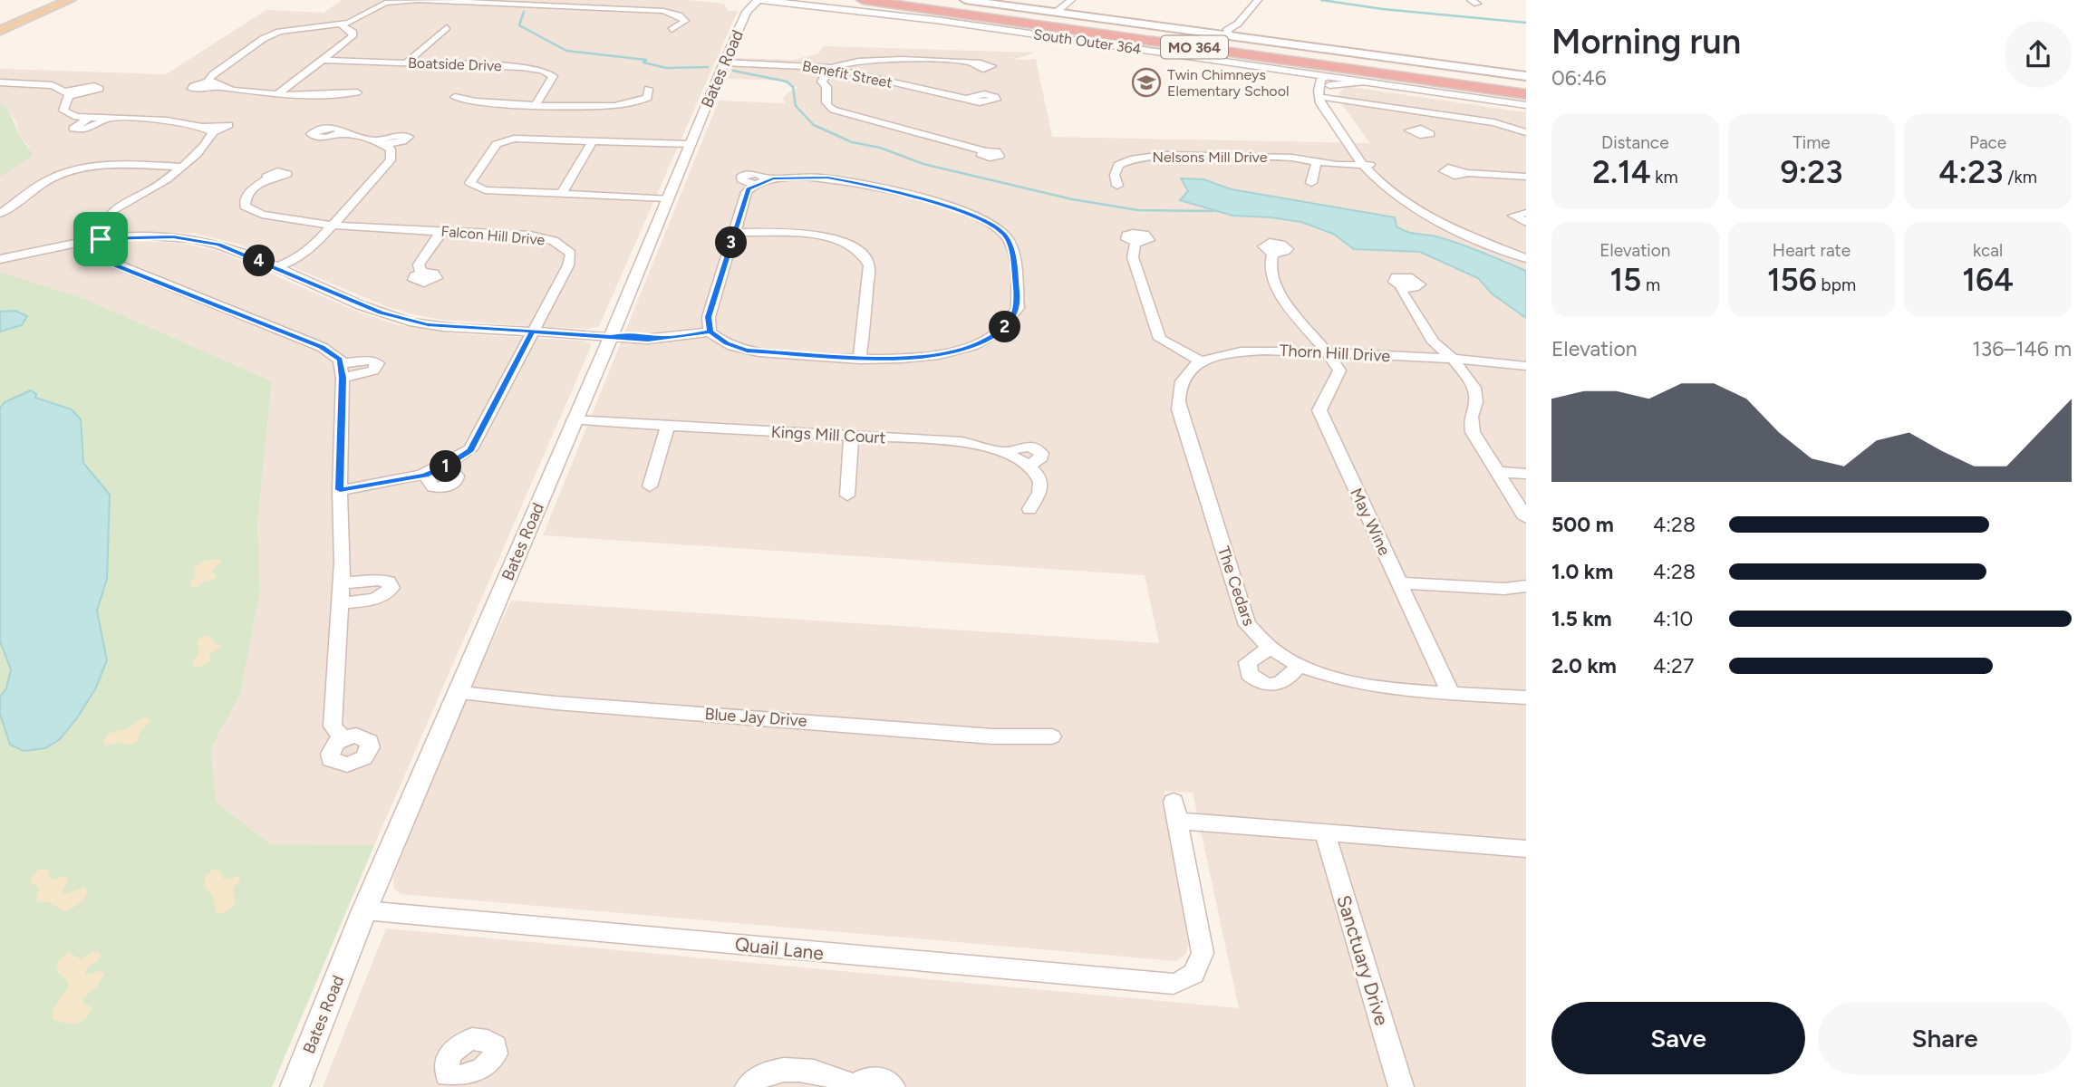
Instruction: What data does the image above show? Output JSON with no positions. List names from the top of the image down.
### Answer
{
  "streets": {
    "highway": ["MO 364"],
    "street": [
      "South Outer 364",
      "Boatside Drive",
      "Bates Road",
      "Benefit Street",
      "Nelsons Mill Drive",
      "Falcon Hill Drive",
      "Thorn Hill Drive",
      "Kings Mill Court",
      "May Wine",
      "The Cedars",
      "Blue Jay Drive",
      "Quail Lane",
      "Sanctuary Drive"
    ]
  },
  "crossings": [
    ["South Outer 364", "Bates Road"],
    ["Bates Road", "Benefit Street"],
    ["Bates Road", "Kings Mill Court"],
    ["Bates Road", "Blue Jay Drive"],
    ["Bates Road", "Quail Lane"],
    ["Thorn Hill Drive", "May Wine"],
    ["Thorn Hill Drive", "The Cedars"],
    ["May Wine", "The Cedars"],
    ["Quail Lane", "Sanctuary Drive"]
  ],
  "places": {
    "school or university": ["Twin Chimneys Elementary School"]
  },
  "page": {
    "heading": ["Morning run", "06:46"],
    "stats": [
      ["Distance", "2.14 km"],
      ["Time", "9:23"],
      ["Pace", "4:23 /km"],
      ["Elevation", "15 m"],
      ["Heart rate", "156 bpm"],
      ["kcal", "164"]
    ],
    "pins": [
      "3",
      "4",
      "2",
      "1"
    ],
    "chart": ["Elevation", "136–146 m"],
    "list": [
      {
        "name": "500 m",
        "note": "4:28"
      },
      {
        "name": "1.0 km",
        "note": "4:28"
      },
      {
        "name": "1.5 km",
        "note": "4:10"
      },
      {
        "name": "2.0 km",
        "note": "4:27"
      }
    ],
    "buttons": ["Save", "Share"]
  }
}
